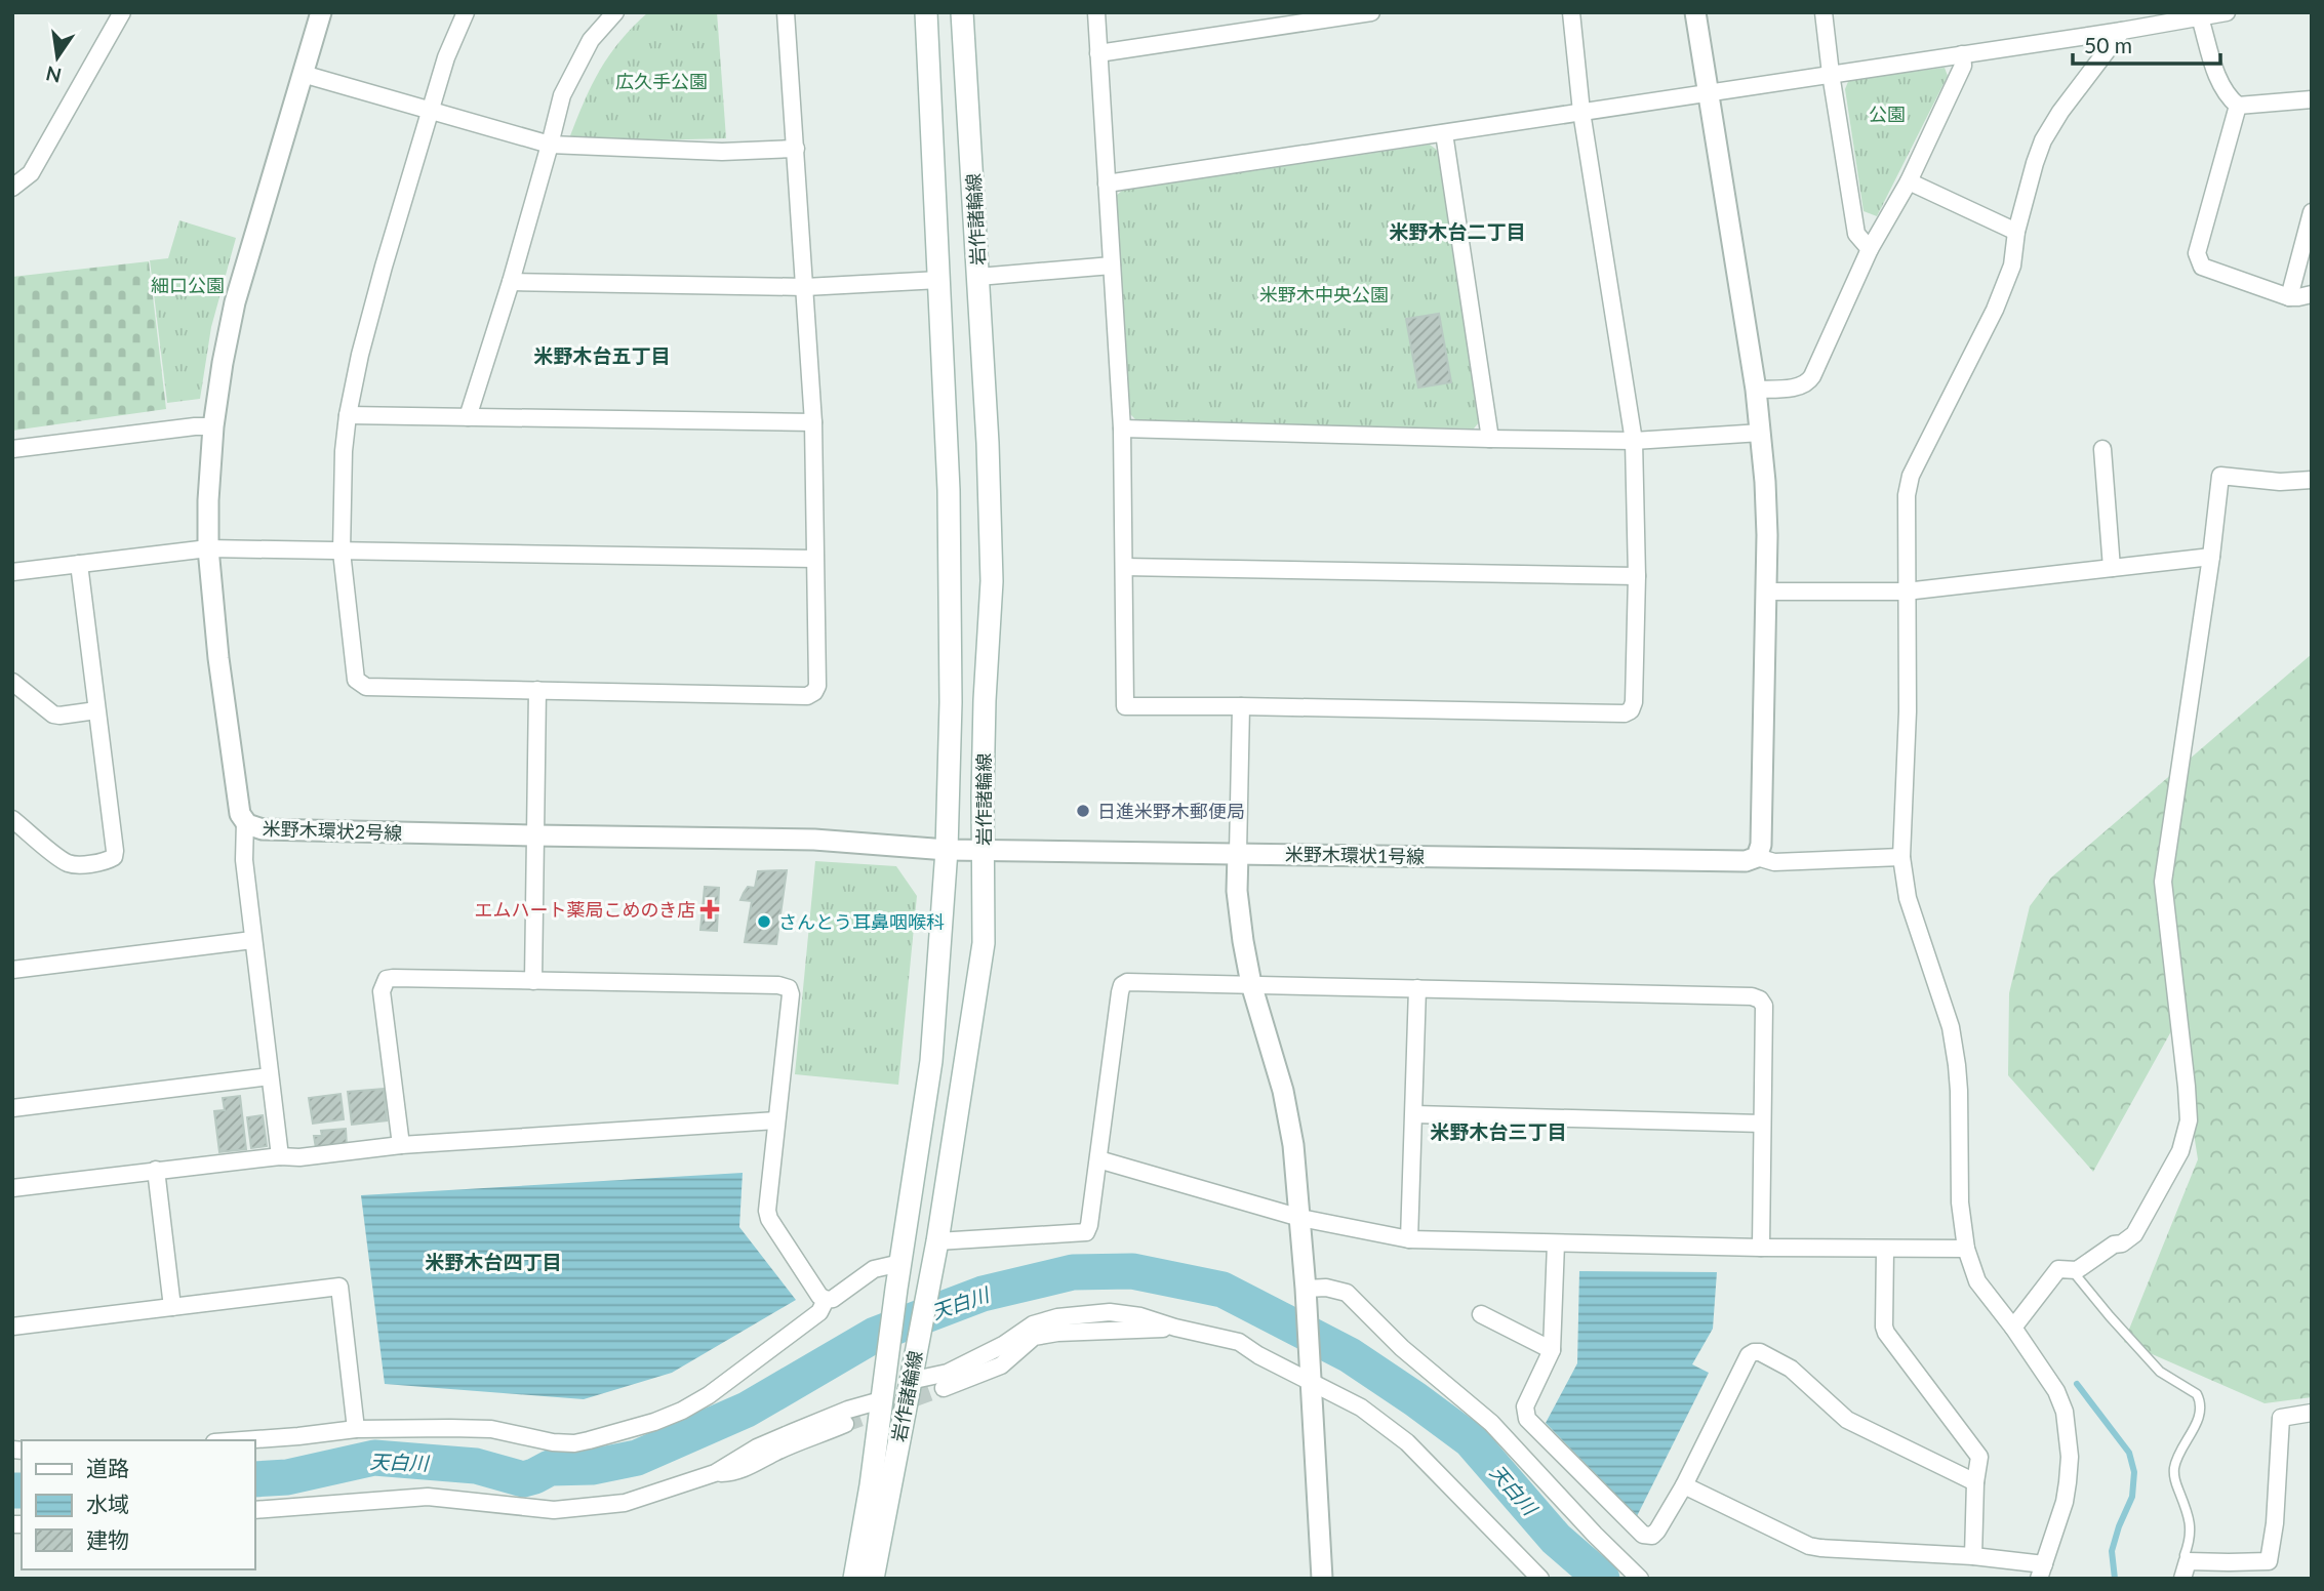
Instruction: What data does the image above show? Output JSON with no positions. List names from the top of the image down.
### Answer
{
  "streets": {
    "main road": ["岩作諸輪線"],
    "street": ["米野木環状2号線", "米野木環状1号線"]
  },
  "crossings": [
    ["岩作諸輪線", "米野木環状2号線"],
    ["岩作諸輪線", "米野木環状1号線"],
    ["米野木環状2号線", "米野木環状1号線"]
  ],
  "districts": [
    "米野木台二丁目",
    "米野木台五丁目",
    "米野木台三丁目",
    "米野木台四丁目"
  ],
  "water": ["天白川"],
  "parks": [
    "広久手公園",
    "公園",
    "細口公園",
    "米野木中央公園"
  ],
  "places": {
    "other": ["日進米野木郵便局", "さんとう耳鼻咽喉科"],
    "health": ["エムハート薬局こめのき店"]
  },
  "legend": ["道路", "水域", "建物"],
  "scale_bar": "50 m",
  "north": "bottom"
}
